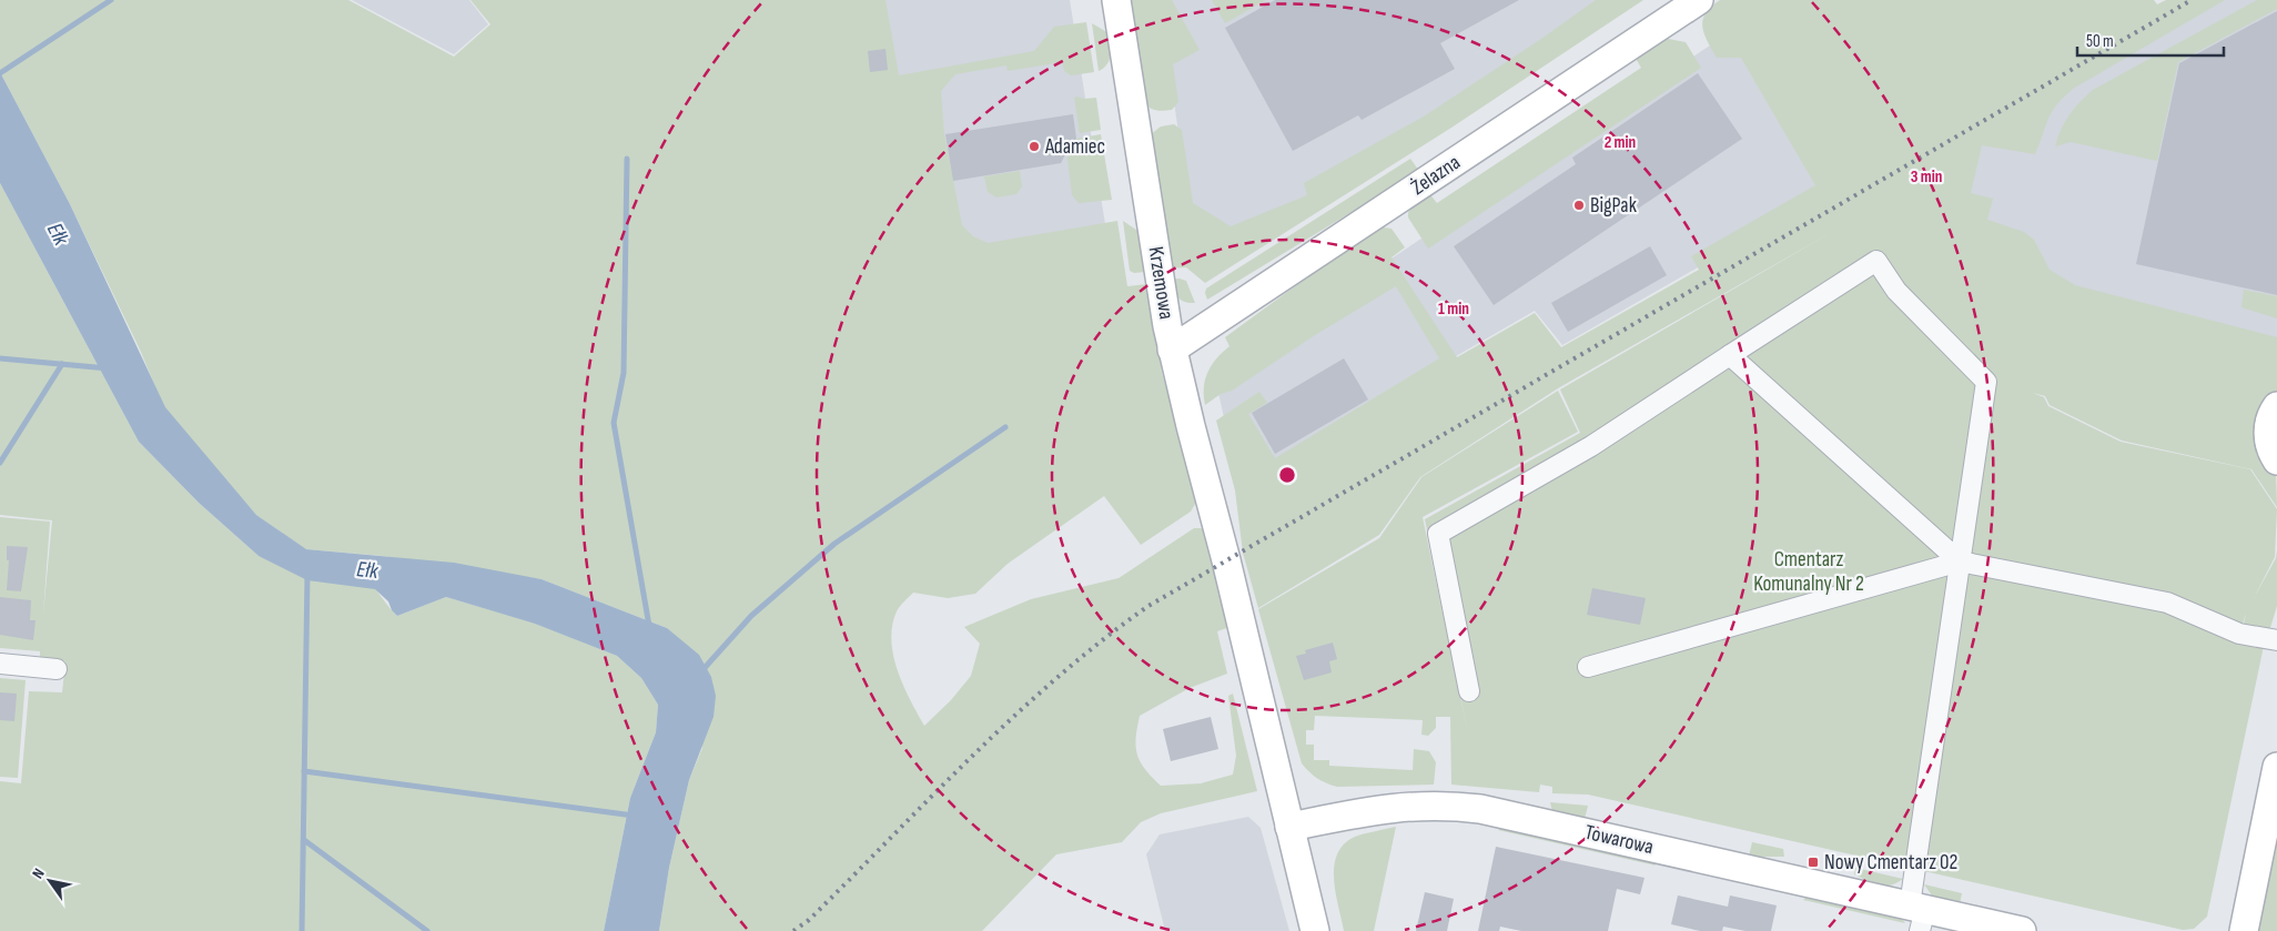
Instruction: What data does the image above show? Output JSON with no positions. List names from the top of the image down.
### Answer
{
  "streets": {
    "street": ["Żelazna", "Krzemowa", "Towarowa"]
  },
  "crossings": [
    ["Żelazna", "Krzemowa"],
    ["Krzemowa", "Towarowa"]
  ],
  "water": ["Ełk"],
  "parks": ["Cmentarz Komunalny Nr 2"],
  "places": {
    "other": ["Adamiec", "BigPak"],
    "transit": ["Nowy Cmentarz 02"]
  },
  "scale_bar": "50 m",
  "north": "top left",
  "rings": ["2 min", "3 min", "1 min"]
}
